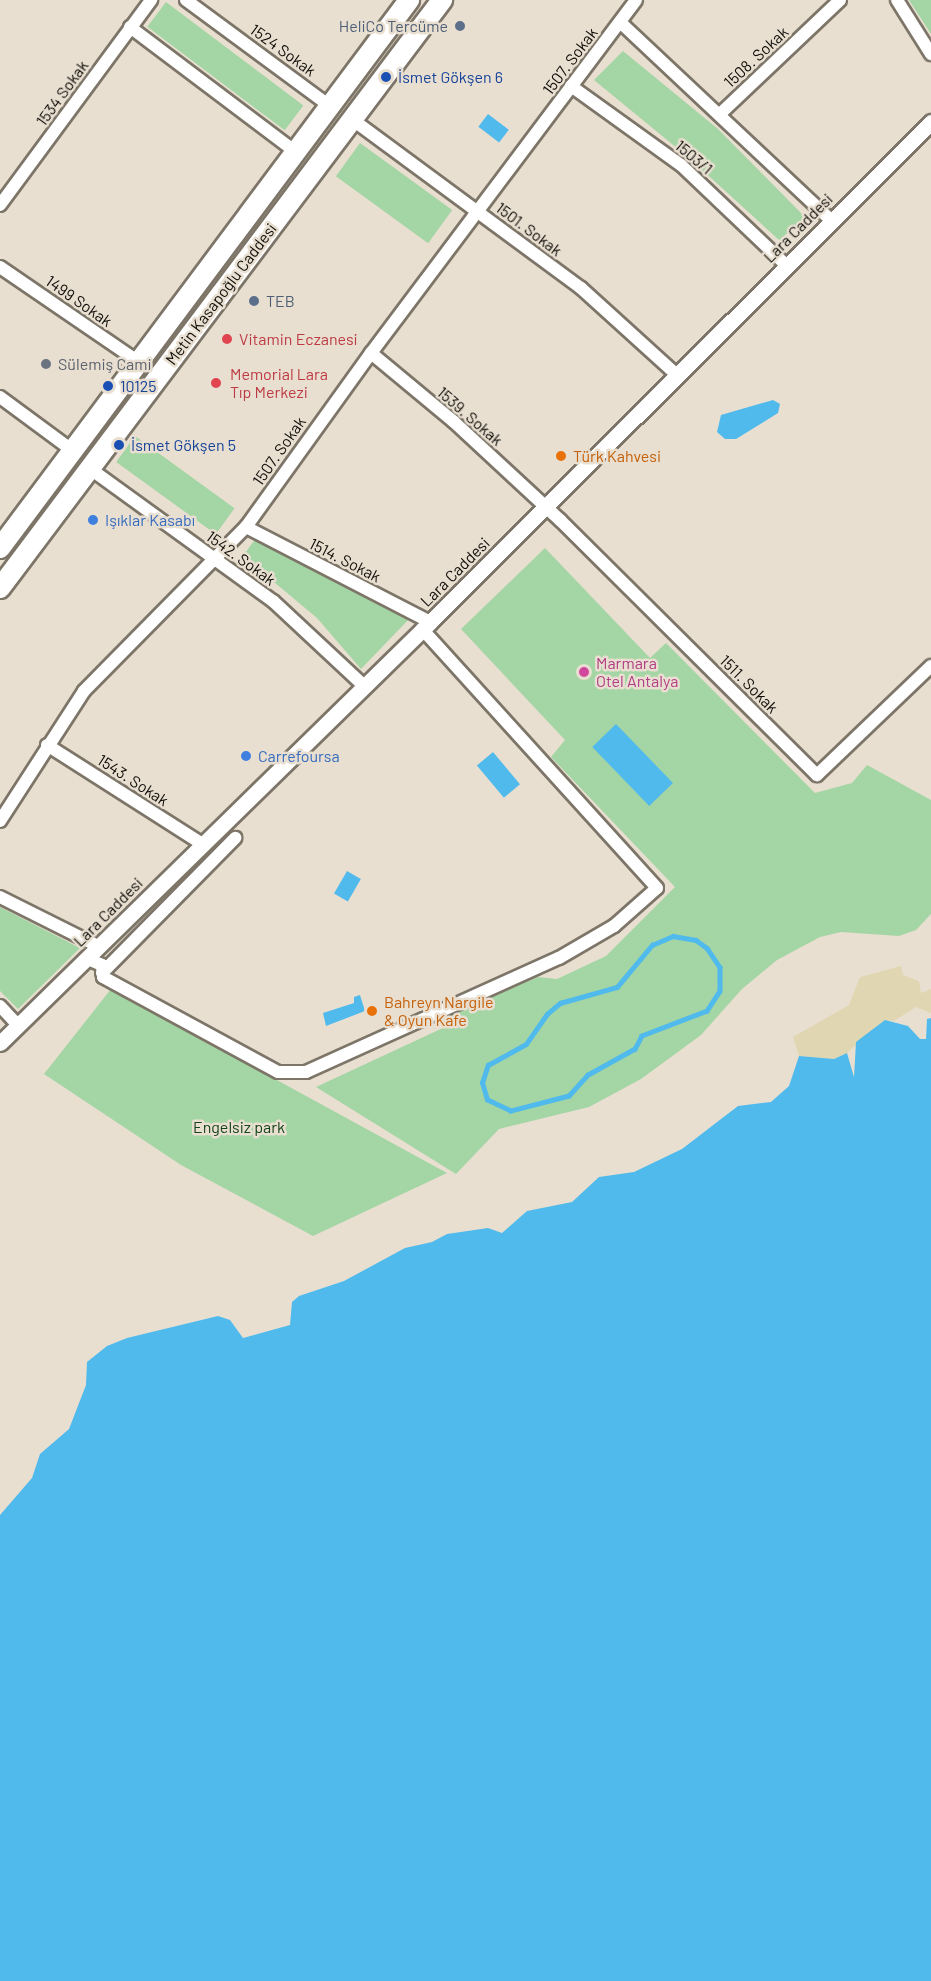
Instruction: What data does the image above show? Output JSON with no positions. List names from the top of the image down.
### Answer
{
  "streets": {
    "main road": ["Metin Kasapoğlu Caddesi"],
    "street": [
      "1524 Sokak",
      "1508. Sokak",
      "1507. Sokak",
      "1534 Sokak",
      "1503/1",
      "Lara Caddesi",
      "1501. Sokak",
      "1499 Sokak",
      "1539. Sokak",
      "1542. Sokak",
      "1514. Sokak",
      "1511. Sokak",
      "1543. Sokak"
    ]
  },
  "crossings": [
    ["1524 Sokak", "Metin Kasapoğlu Caddesi"],
    ["1507. Sokak", "1503/1"],
    ["1507. Sokak", "1501. Sokak"],
    ["1507. Sokak", "1539. Sokak"],
    ["1507. Sokak", "1542. Sokak"],
    ["1507. Sokak", "1514. Sokak"],
    ["1507. Sokak", "1543. Sokak"],
    ["1503/1", "Lara Caddesi"],
    ["Lara Caddesi", "1501. Sokak"],
    ["Lara Caddesi", "1539. Sokak"],
    ["Lara Caddesi", "1542. Sokak"],
    ["Lara Caddesi", "1514. Sokak"],
    ["Lara Caddesi", "1511. Sokak"],
    ["Lara Caddesi", "1543. Sokak"],
    ["1501. Sokak", "Metin Kasapoğlu Caddesi"],
    ["Metin Kasapoğlu Caddesi", "1499 Sokak"],
    ["Metin Kasapoğlu Caddesi", "1542. Sokak"],
    ["1539. Sokak", "1511. Sokak"]
  ],
  "parks": ["Engelsiz park"],
  "places": [
    "HeliCo Tercüme",
    "İsmet Gökşen 6",
    "TEB",
    "Vitamin Eczanesi",
    "Sülemiş Cami",
    "Memorial Lara Tıp Merkezi",
    "10125",
    "İsmet Gökşen 5",
    "Türk Kahvesi",
    "Işıklar Kasabı",
    "Marmara Otel Antalya",
    "Carrefoursa",
    "Bahreyn Nargile & Oyun Kafe"
  ]
}
